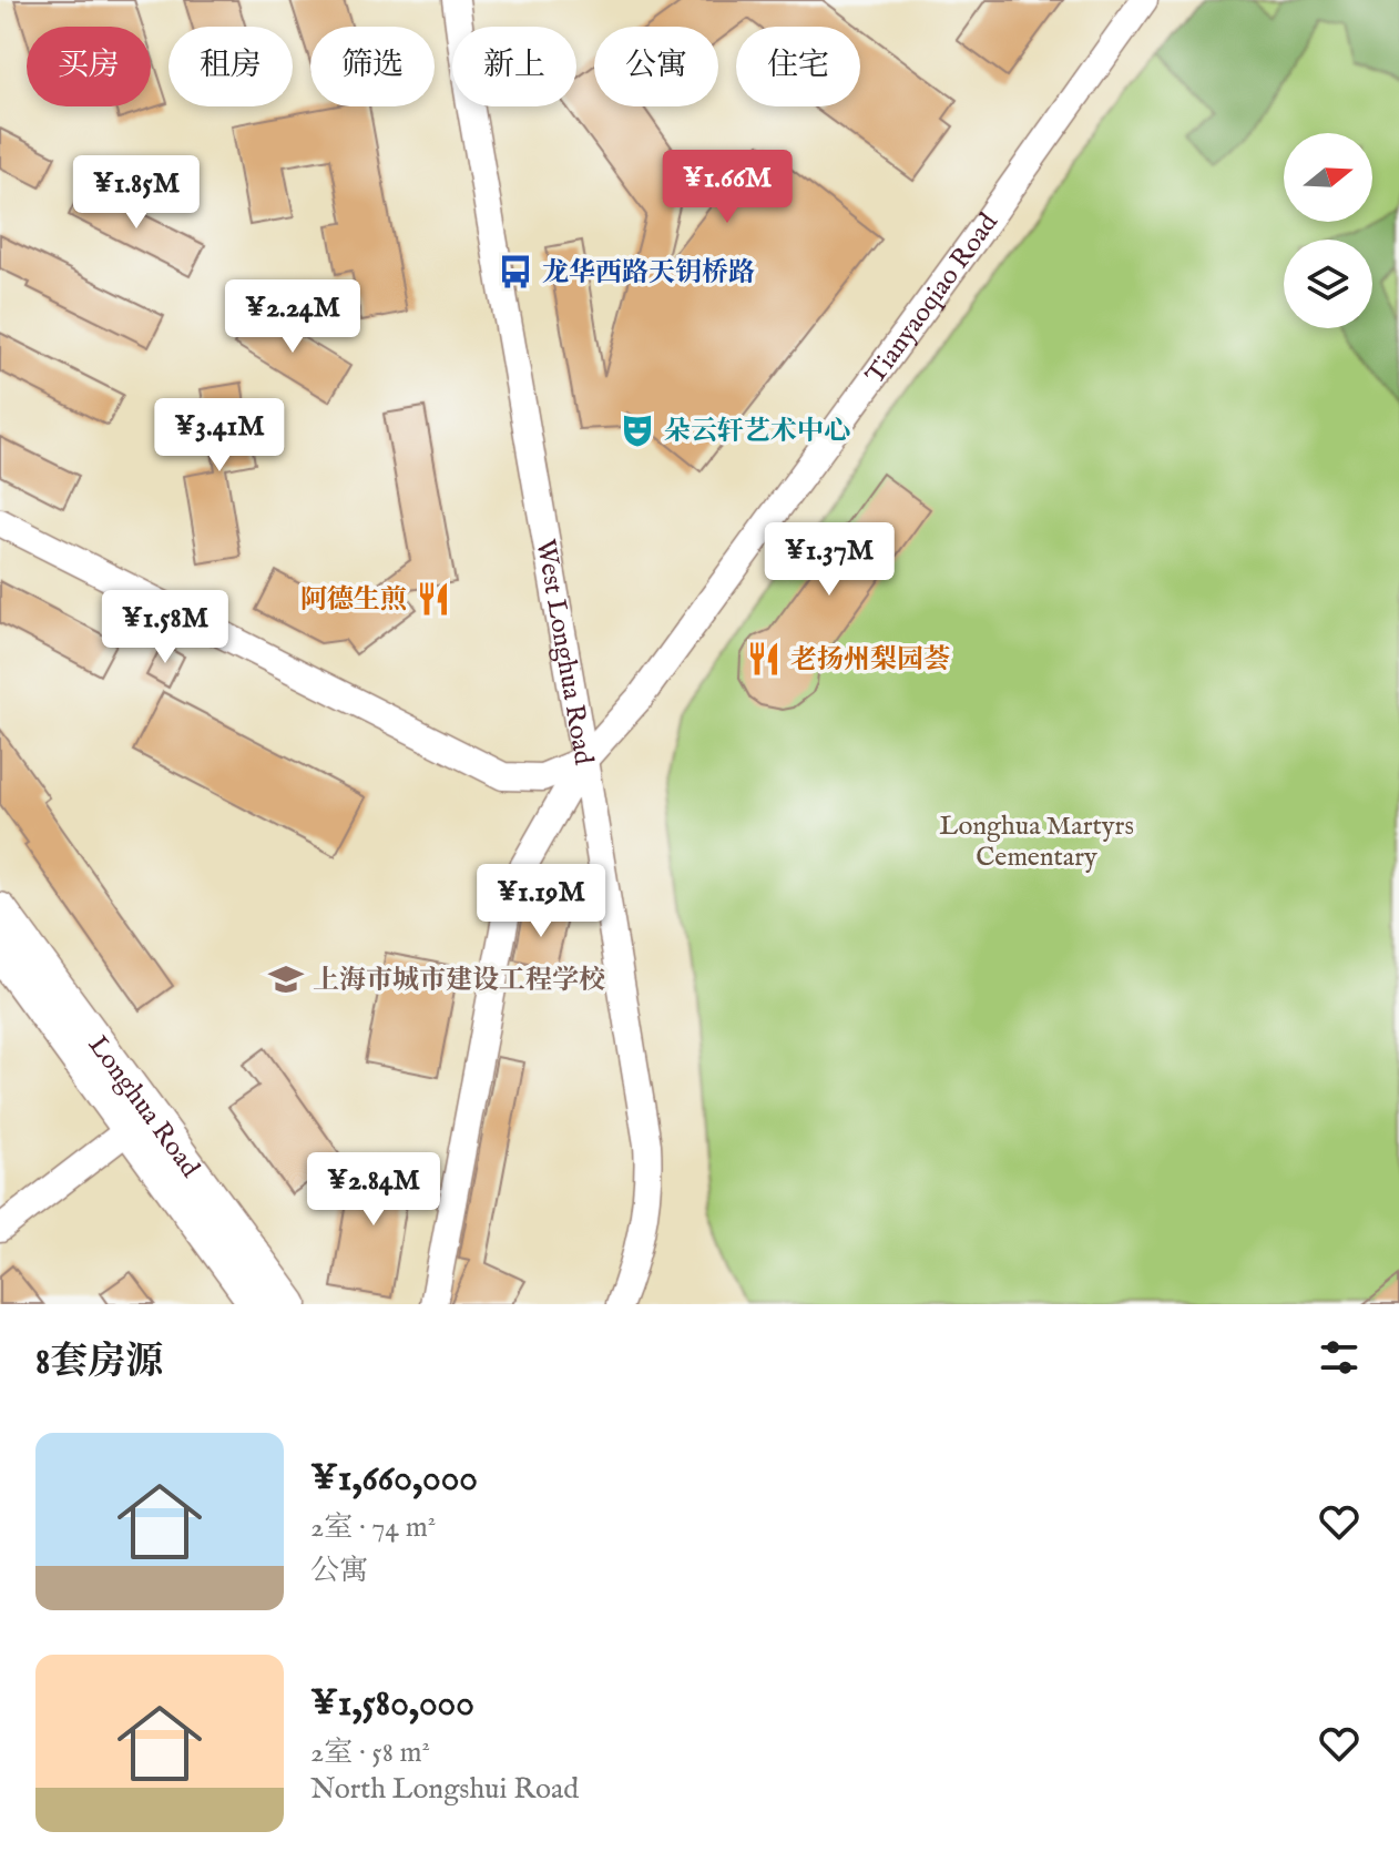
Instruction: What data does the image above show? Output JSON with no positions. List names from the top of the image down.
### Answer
{
  "streets": {
    "main road": ["Longhua Road"],
    "street": ["Tianyaoqiao Road", "West Longhua Road"]
  },
  "crossings": [
    ["Tianyaoqiao Road", "West Longhua Road"]
  ],
  "parks": ["Longhua Martyrs Cementary"],
  "places": {
    "bus stop": ["龙华西路天钥桥路"],
    "theatre": ["朵云轩艺术中心"],
    "restaurant": ["阿德生煎", "老扬州梨园荟"],
    "school or university": ["上海市城市建设工程学校"]
  },
  "north": "right",
  "page": {
    "chip": [
      "买房",
      "租房",
      "筛选",
      "新上",
      "公寓",
      "住宅"
    ],
    "price": [
      "¥1.66M",
      "¥1.85M",
      "¥2.24M",
      "¥3.41M",
      "¥1.37M",
      "¥1.58M",
      "¥1.19M",
      "¥2.84M"
    ],
    "heading": "8套房源",
    "list": [
      {
        "name": "¥1,660,000",
        "note": "2室 · 74 m² · 公寓"
      },
      {
        "name": "¥1,580,000",
        "note": "2室 · 58 m² · North Longshui Road"
      }
    ]
  }
}
